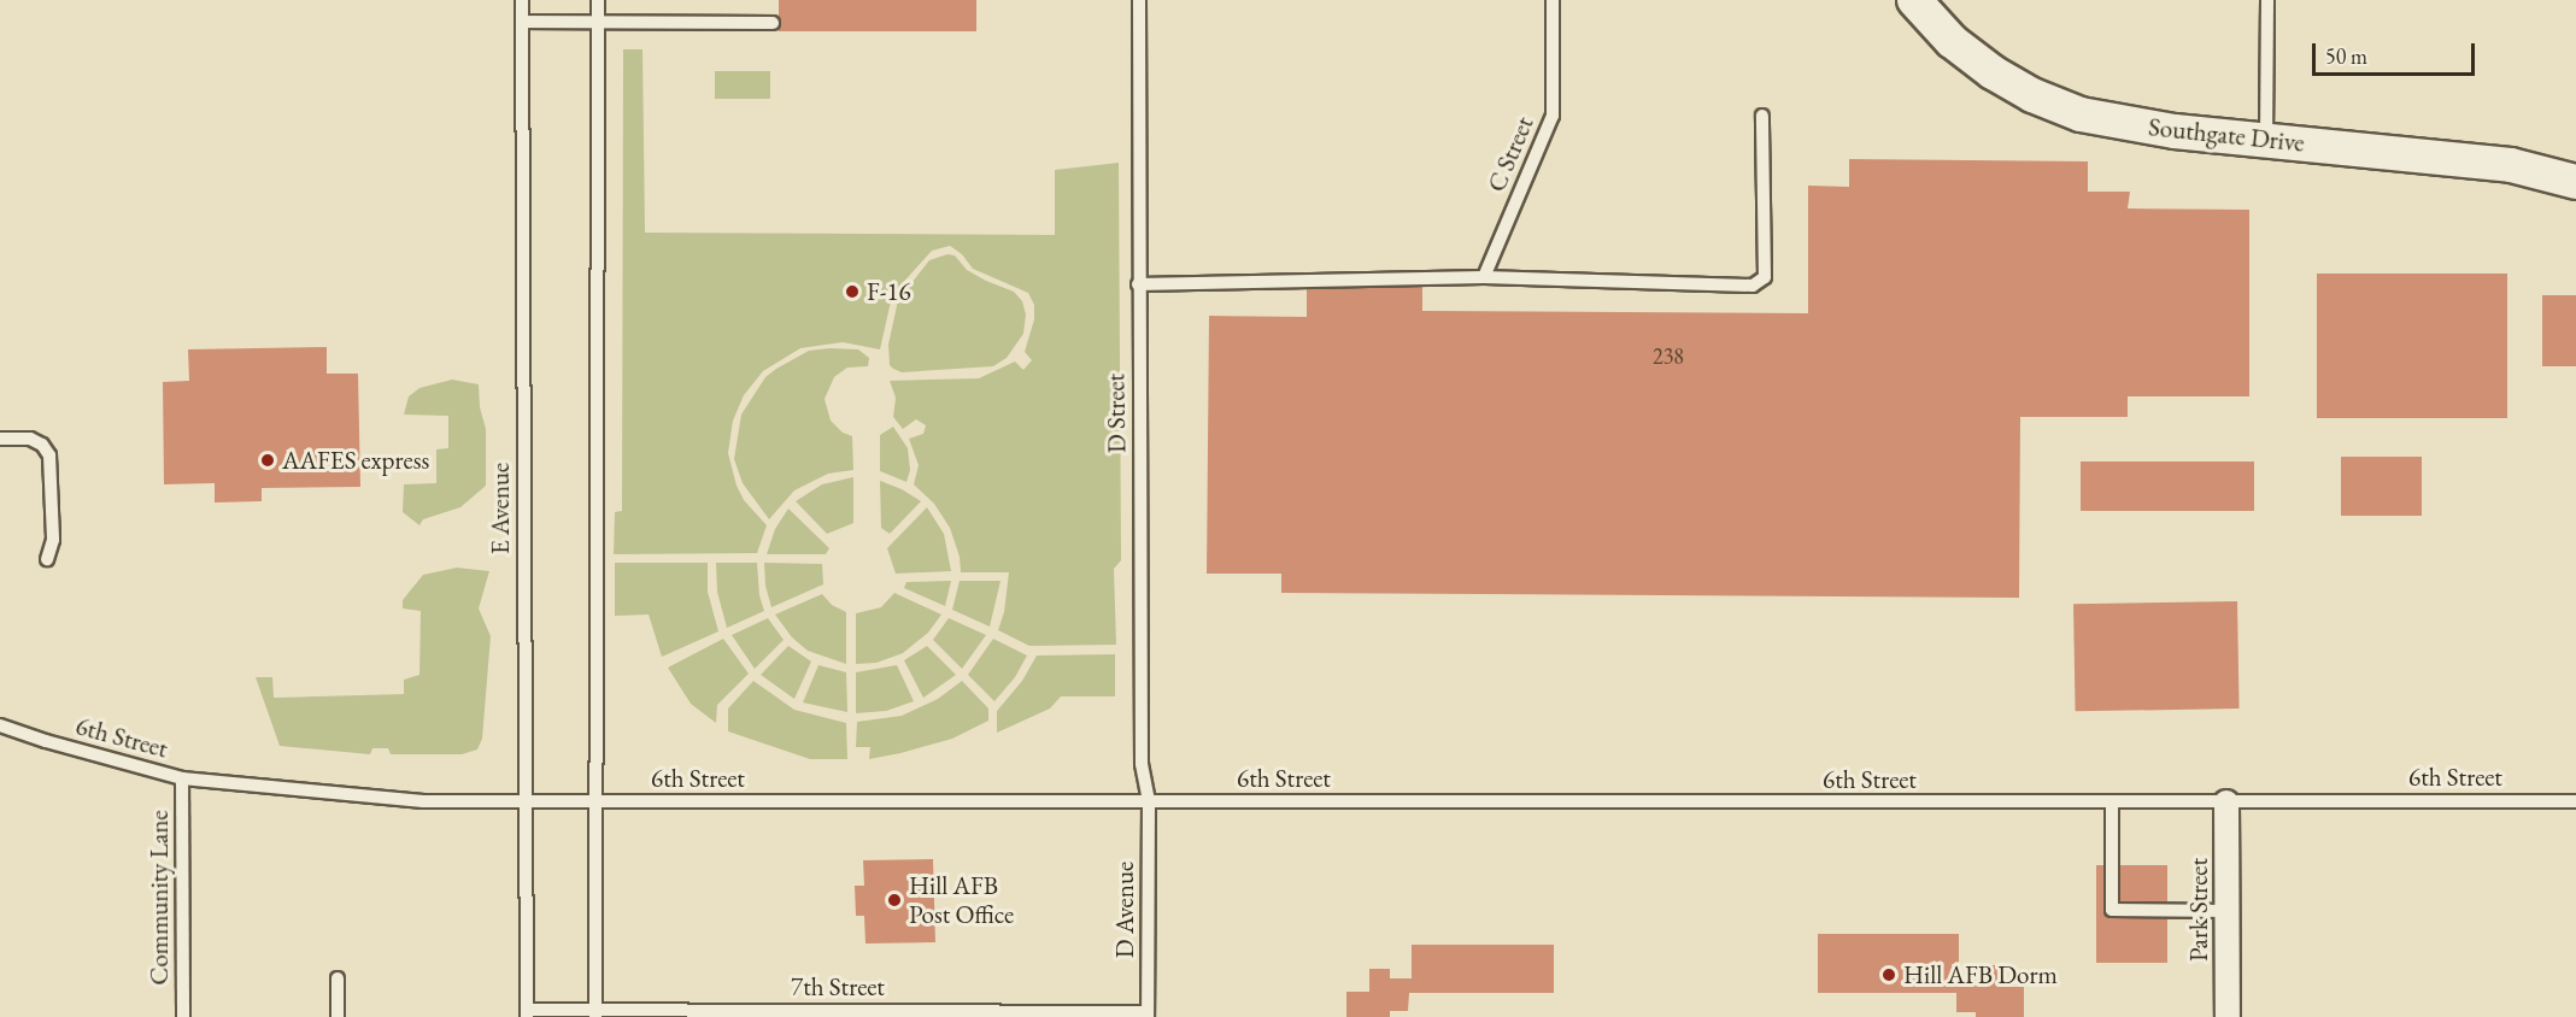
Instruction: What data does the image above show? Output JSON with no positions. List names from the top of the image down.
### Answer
{
  "streets": {
    "main road": ["Southgate Drive"],
    "street": ["Park Street"],
    "lane": [
      "C Street",
      "D Street",
      "E Avenue",
      "6th Street",
      "Community Lane",
      "D Avenue",
      "7th Street"
    ]
  },
  "crossings": [
    ["D Street", "6th Street"],
    ["D Street", "D Avenue"],
    ["E Avenue", "6th Street"],
    ["E Avenue", "7th Street"],
    ["6th Street", "Community Lane"],
    ["6th Street", "D Avenue"],
    ["6th Street", "Park Street"],
    ["D Avenue", "7th Street"]
  ],
  "places": [
    "F-16",
    "AAFES express",
    "Hill AFB Post Office",
    "Hill AFB Dorm"
  ],
  "house_numbers": ["238"],
  "scale_bar": "50 m"
}
